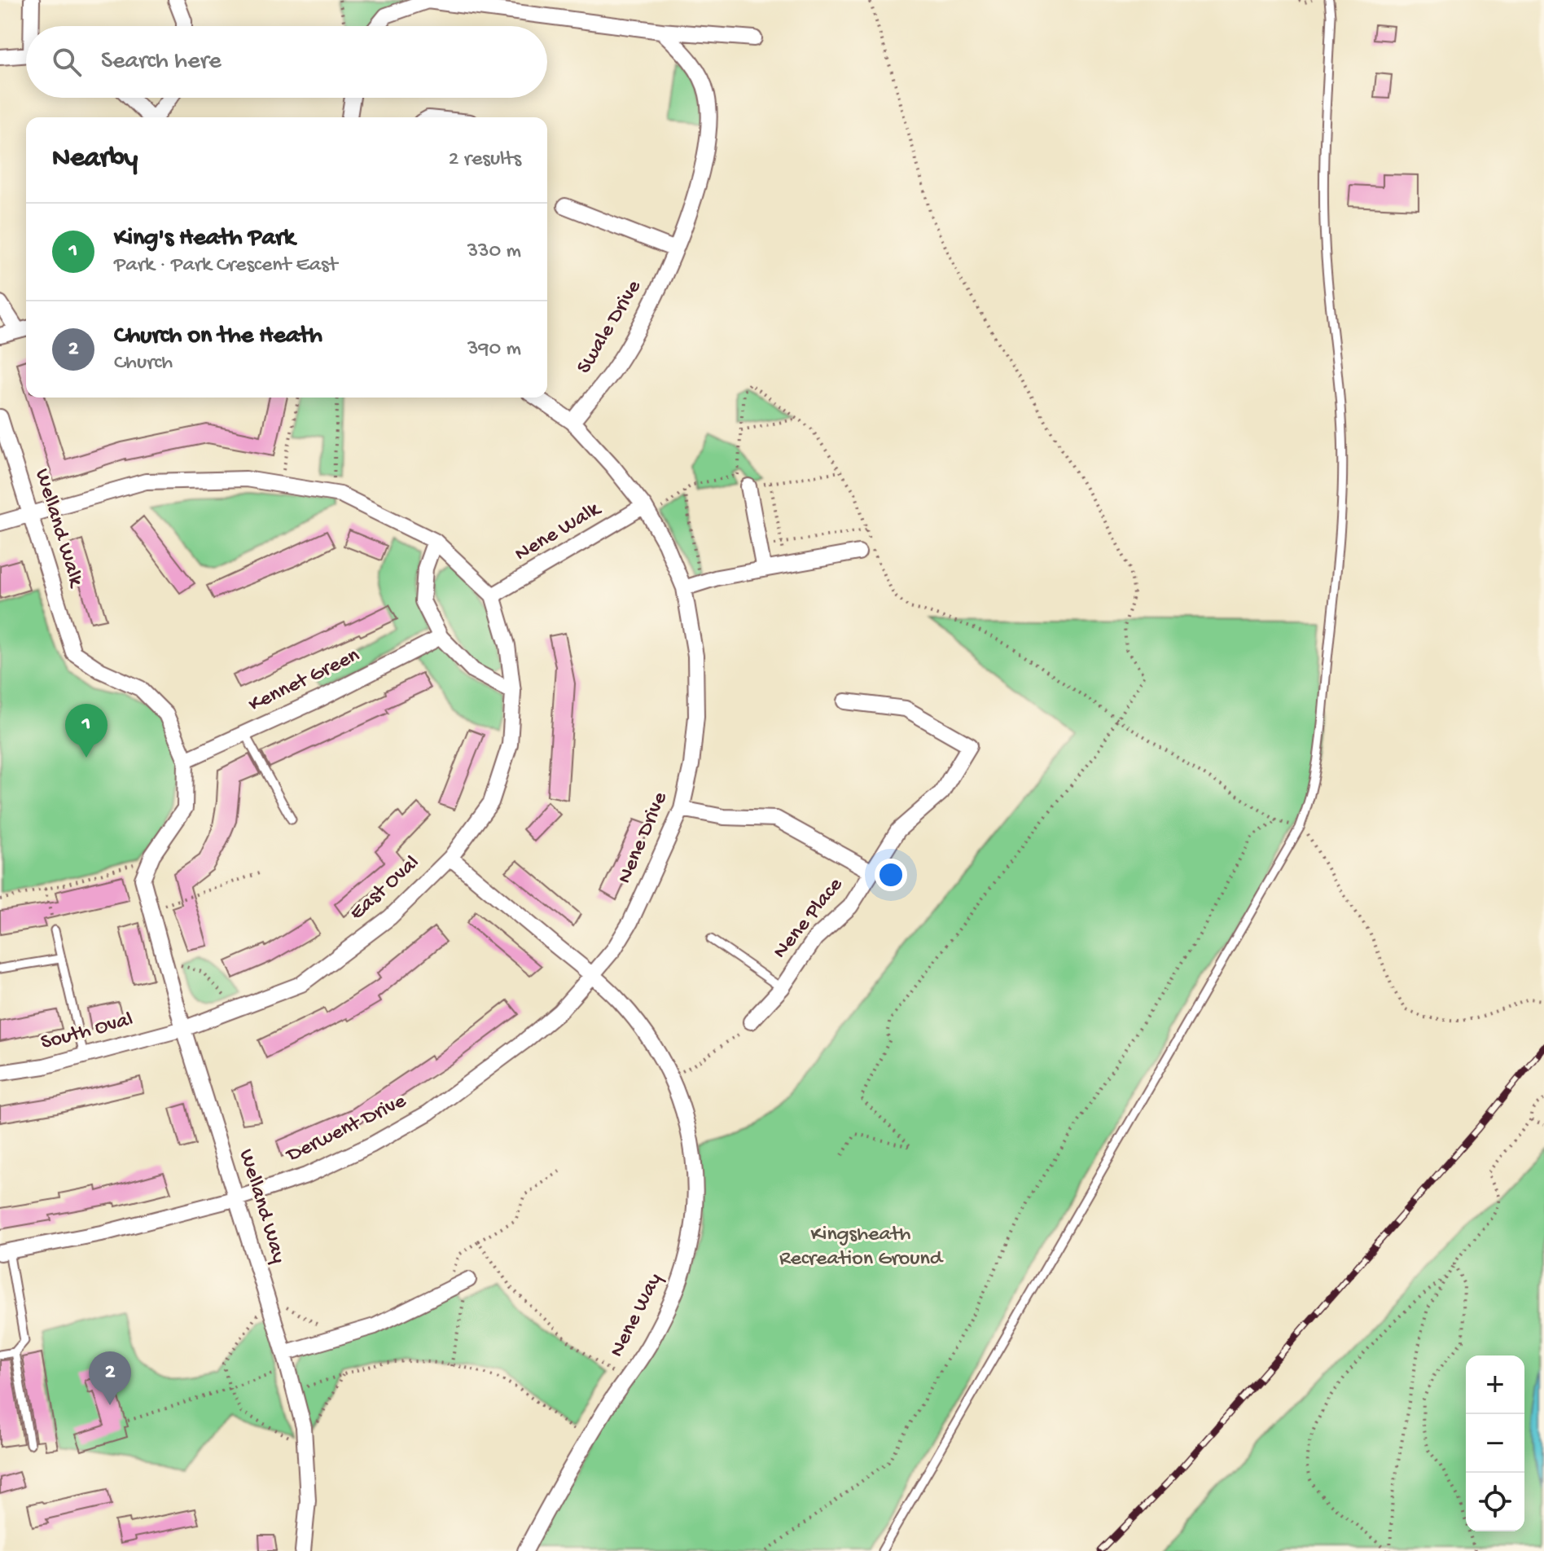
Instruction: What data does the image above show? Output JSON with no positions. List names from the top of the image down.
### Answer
{
  "streets": {
    "street": [
      "Swale Drive",
      "Welland Walk",
      "Nene Walk",
      "Kennet Green",
      "Nene Drive",
      "East Oval",
      "Nene Place",
      "South Oval",
      "Derwent Drive",
      "Welland Way",
      "Nene Way"
    ]
  },
  "crossings": [
    ["Swale Drive", "Nene Drive"],
    ["Welland Walk", "Kennet Green"],
    ["Nene Walk", "Nene Drive"],
    ["Nene Walk", "East Oval"],
    ["Nene Drive", "Nene Place"],
    ["Nene Drive", "Derwent Drive"],
    ["Nene Drive", "Nene Way"],
    ["East Oval", "South Oval"],
    ["East Oval", "Welland Way"],
    ["East Oval", "Nene Way"],
    ["South Oval", "Welland Way"],
    ["Derwent Drive", "Welland Way"],
    ["Derwent Drive", "Nene Way"]
  ],
  "parks": ["Kingsheath Recreation Ground"],
  "page": {
    "search": "Search here",
    "heading": ["Nearby", "2 results"],
    "list": [
      {
        "mark": "1",
        "name": "King's Heath Park",
        "note": "Park · Park Crescent East",
        "value": "330 m"
      },
      {
        "mark": "2",
        "name": "Church on the Heath",
        "note": "Church",
        "value": "390 m"
      }
    ],
    "pins": ["1", "2"],
    "map_buttons": ["+", "−"]
  }
}
